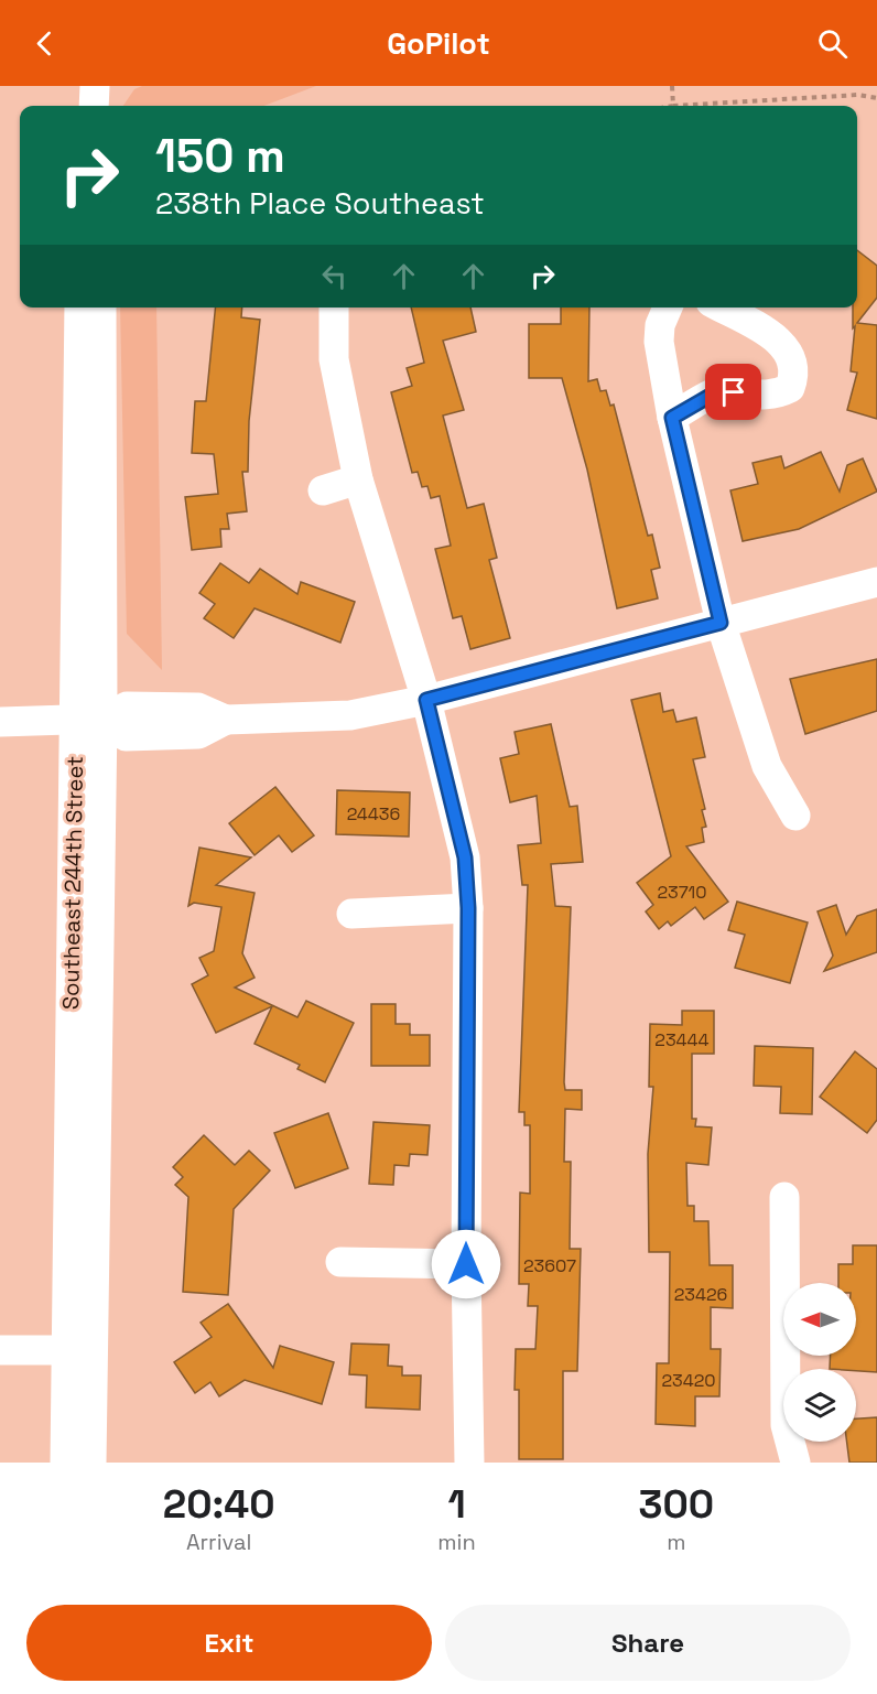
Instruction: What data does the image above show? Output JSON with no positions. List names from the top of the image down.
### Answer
{
  "streets": {
    "street": ["Southeast 244th Street"]
  },
  "house_numbers": [
    "24436",
    "23710",
    "23444",
    "23607",
    "23426",
    "23420"
  ],
  "north": "left",
  "page": {
    "header": "GoPilot",
    "turn": ["150 m", "238th Place Southeast"],
    "eta": [
      "20:40",
      "Arrival",
      "1",
      "min",
      "300",
      "m"
    ],
    "buttons": ["Exit", "Share"]
  }
}
